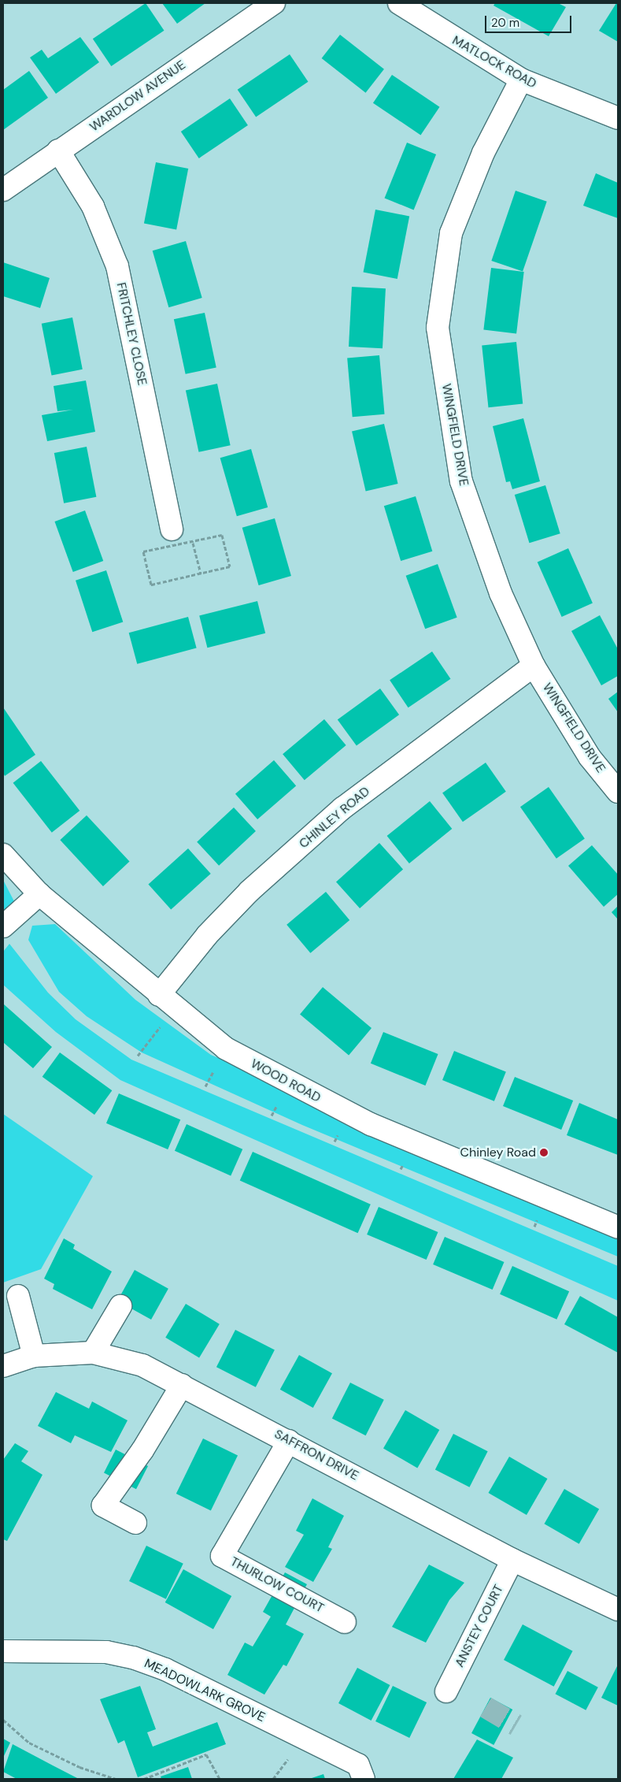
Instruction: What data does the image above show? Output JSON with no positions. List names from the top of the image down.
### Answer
{
  "streets": {
    "street": [
      "MATLOCK ROAD",
      "WARDLOW AVENUE",
      "FRITCHLEY CLOSE",
      "WINGFIELD DRIVE",
      "CHINLEY ROAD",
      "WOOD ROAD",
      "SAFFRON DRIVE",
      "THURLOW COURT",
      "ANSTEY COURT",
      "MEADOWLARK GROVE"
    ]
  },
  "crossings": [
    ["MATLOCK ROAD", "WINGFIELD DRIVE"],
    ["WARDLOW AVENUE", "FRITCHLEY CLOSE"],
    ["WINGFIELD DRIVE", "CHINLEY ROAD"],
    ["CHINLEY ROAD", "WOOD ROAD"],
    ["SAFFRON DRIVE", "THURLOW COURT"],
    ["SAFFRON DRIVE", "ANSTEY COURT"]
  ],
  "places": ["Chinley Road"],
  "scale_bar": "20 m"
}
